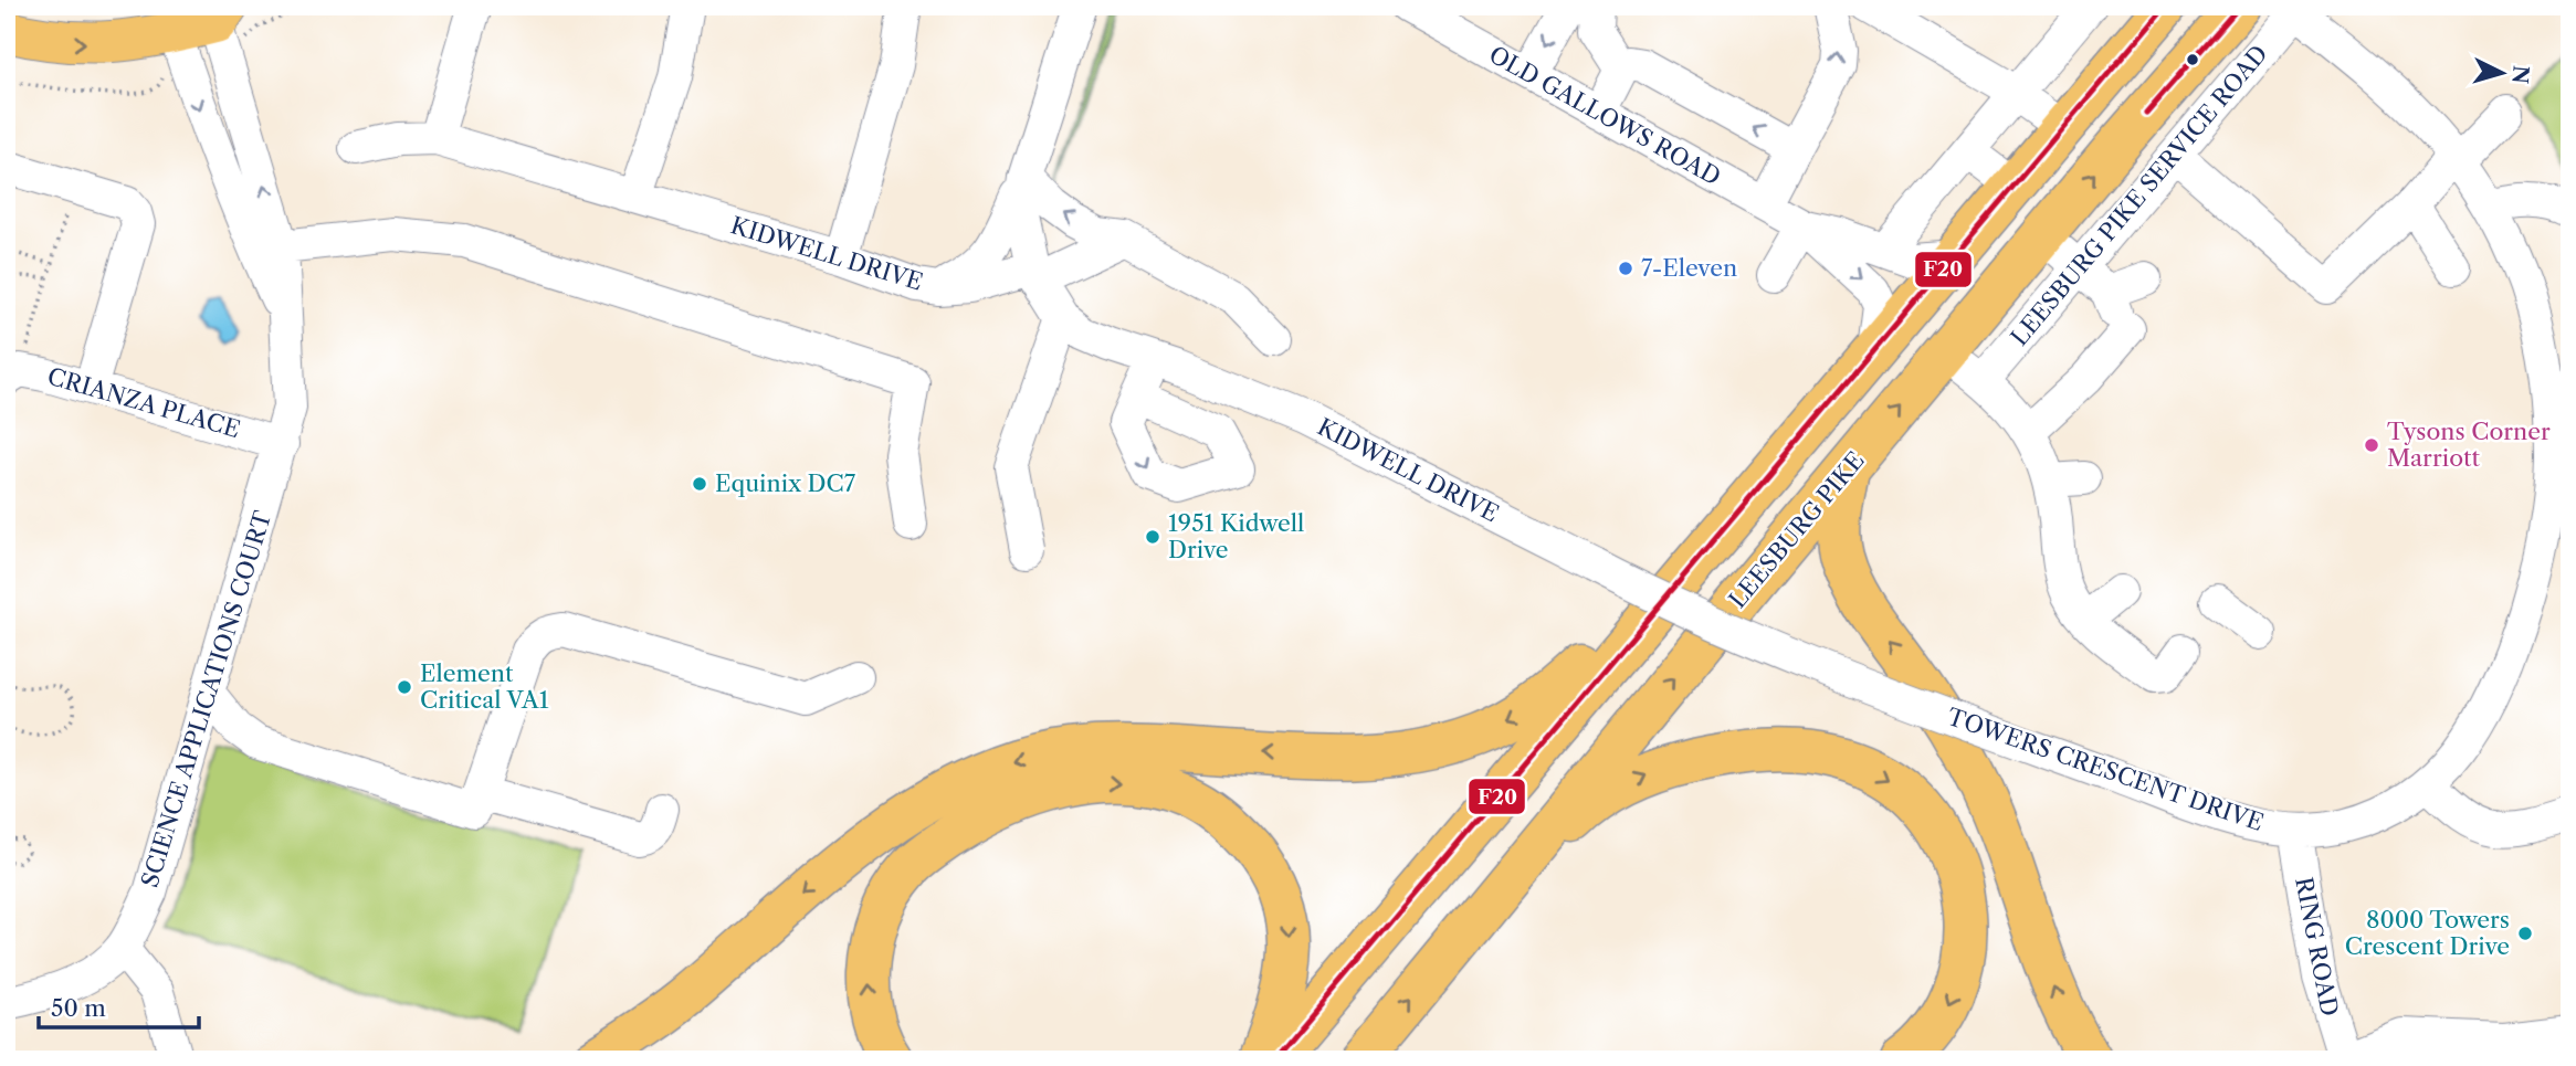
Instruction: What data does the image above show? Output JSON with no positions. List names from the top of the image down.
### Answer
{
  "streets": {
    "highway": ["LEESBURG PIKE"],
    "street": [
      "OLD GALLOWS ROAD",
      "LEESBURG PIKE SERVICE ROAD",
      "KIDWELL DRIVE",
      "CRIANZA PLACE",
      "SCIENCE APPLICATIONS COURT",
      "TOWERS CRESCENT DRIVE",
      "RING ROAD"
    ]
  },
  "crossings": [
    ["LEESBURG PIKE SERVICE ROAD", "TOWERS CRESCENT DRIVE"],
    ["KIDWELL DRIVE", "TOWERS CRESCENT DRIVE"],
    ["CRIANZA PLACE", "SCIENCE APPLICATIONS COURT"],
    ["TOWERS CRESCENT DRIVE", "RING ROAD"]
  ],
  "places": [
    "7-Eleven",
    "Tysons Corner Marriott",
    "Equinix DC7",
    "1951 Kidwell Drive",
    "Element Critical VA1",
    "8000 Towers Crescent Drive"
  ],
  "lines": ["transit line F20"],
  "scale_bar": "50 m",
  "north": "right"
}
